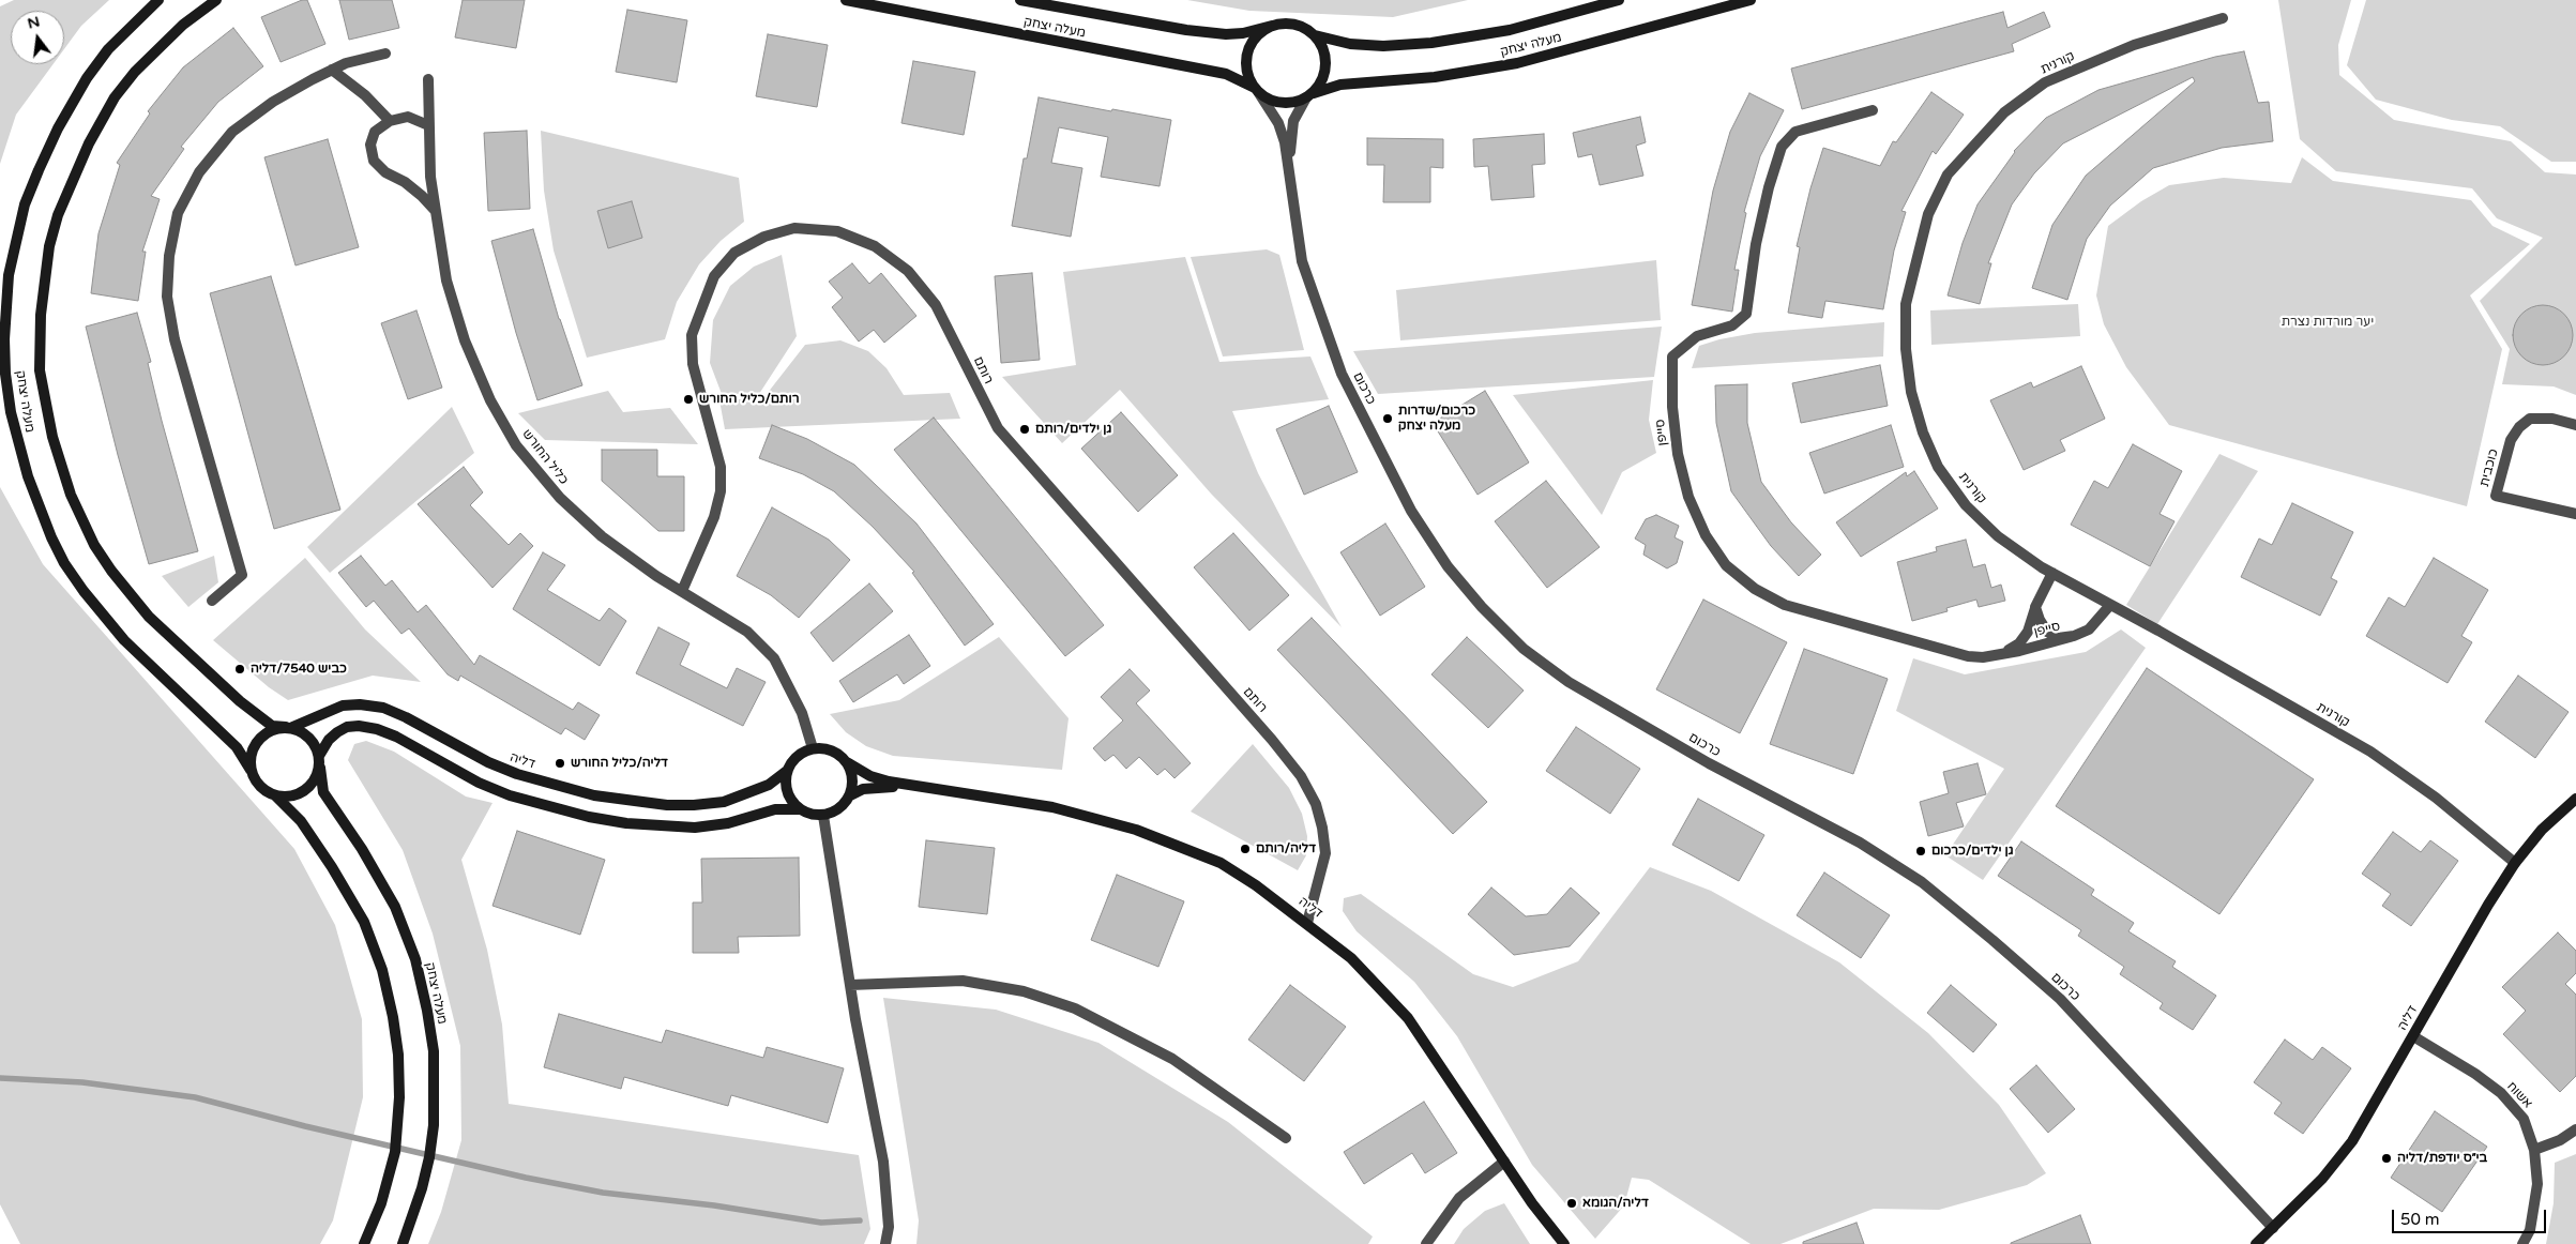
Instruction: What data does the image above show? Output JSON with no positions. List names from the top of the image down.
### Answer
{
  "streets": {
    "street": [
      "מעלה יצחק",
      "קורנית",
      "רותם",
      "כרכום",
      "סייפן",
      "כליל החורש",
      "כוכבית",
      "דליה",
      "אשוח"
    ]
  },
  "crossings": [
    ["מעלה יצחק", "כרכום"],
    ["מעלה יצחק", "דליה"],
    ["קורנית", "סייפן"],
    ["קורנית", "דליה"],
    ["רותם", "כליל החורש"],
    ["רותם", "דליה"],
    ["כרכום", "דליה"],
    ["כליל החורש", "דליה"],
    ["דליה", "אשוח"]
  ],
  "parks": ["יער מורדות נצרת"],
  "places": [
    "רותם/כליל החורש",
    "כרכום/שדרות מעלה יצחק",
    "גן ילדים/רותם",
    "כביש 7540/דליה",
    "דליה/כליל החורש",
    "דליה/רותם",
    "גן ילדים/כרכום",
    "בי״ס יודפת/דליה",
    "דליה/הגומא"
  ],
  "scale_bar": "50 m",
  "north": "top"
}
